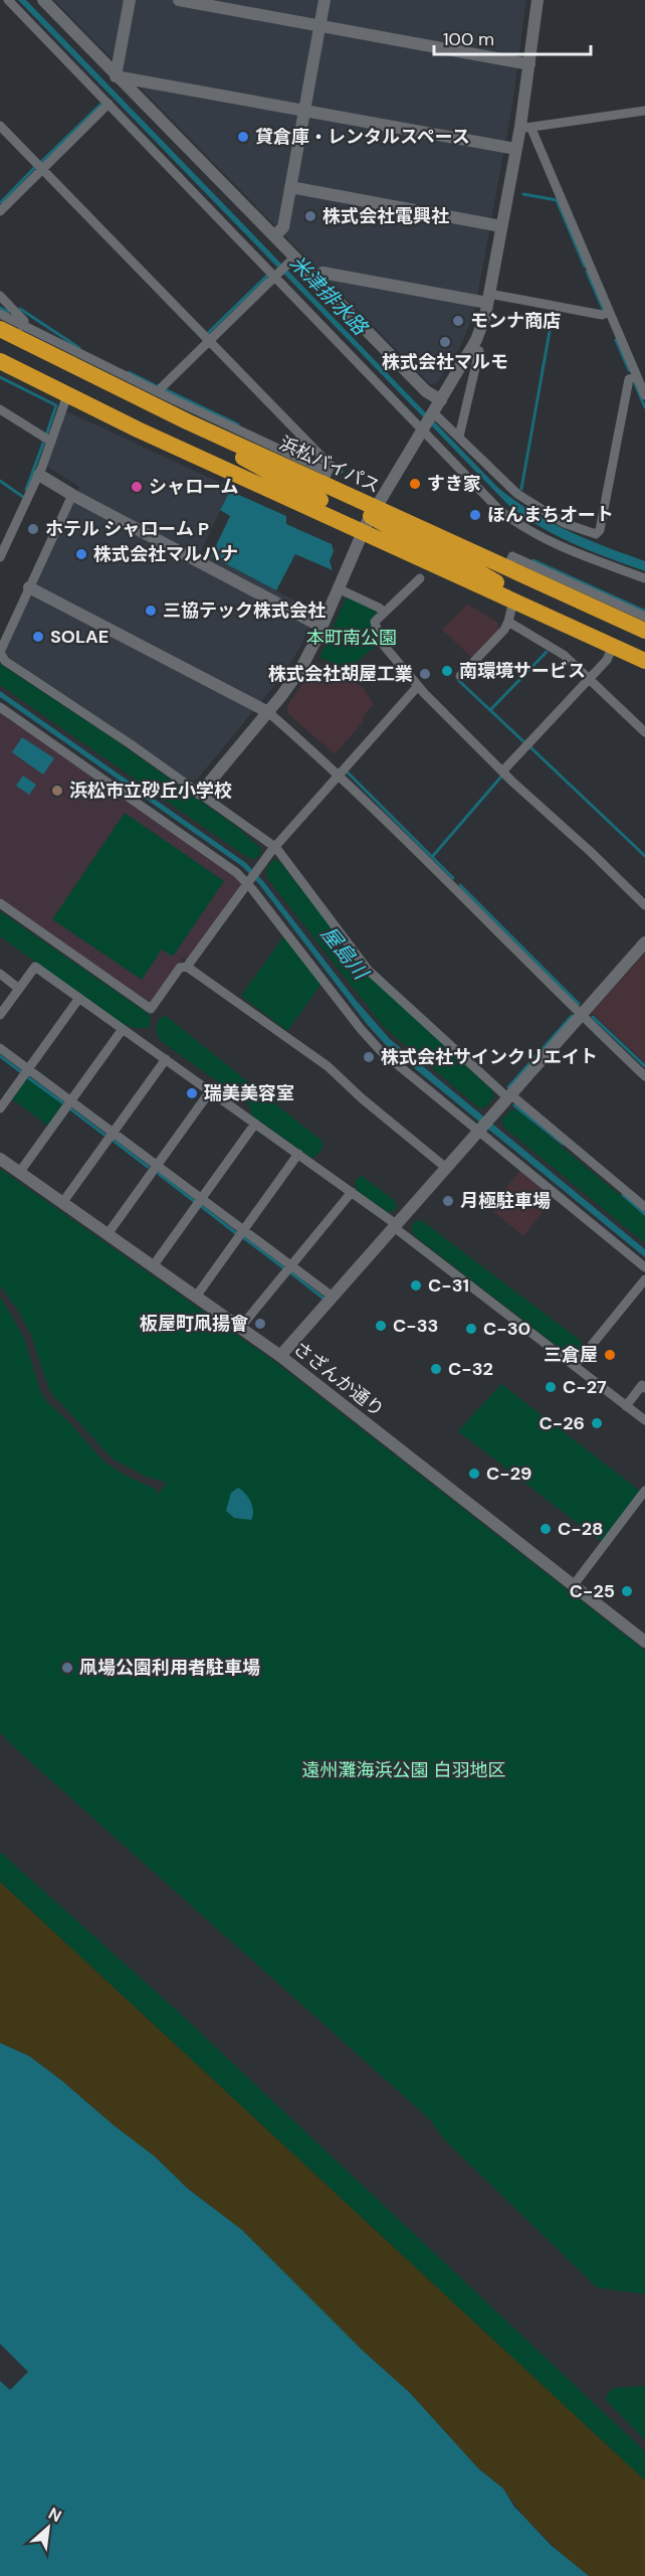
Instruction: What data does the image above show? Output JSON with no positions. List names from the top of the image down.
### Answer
{
  "streets": {
    "highway": ["浜松バイパス"],
    "street": ["さざんか通り"]
  },
  "water": ["米津排水路", "屋島川"],
  "parks": ["本町南公園", "遠州灘海浜公園 白羽地区"],
  "places": [
    "貸倉庫・レンタルスペース",
    "株式会社電興社",
    "モンナ商店",
    "株式会社マルモ",
    "すき家",
    "シャローム",
    "ほんまちオート",
    "ホテル シャローム P",
    "株式会社マルハナ",
    "三協テック株式会社",
    "SOLAE",
    "南環境サービス",
    "株式会社胡屋工業",
    "浜松市立砂丘小学校",
    "株式会社サインクリエイト",
    "瑞美美容室",
    "月極駐車場",
    "C-31",
    "板屋町凧揚會",
    "C-33",
    "C-30",
    "三倉屋",
    "C-32",
    "C-27",
    "C-26",
    "C-29",
    "C-28",
    "C-25",
    "凧場公園利用者駐車場"
  ],
  "scale_bar": "100 m",
  "north": "top right"
}
